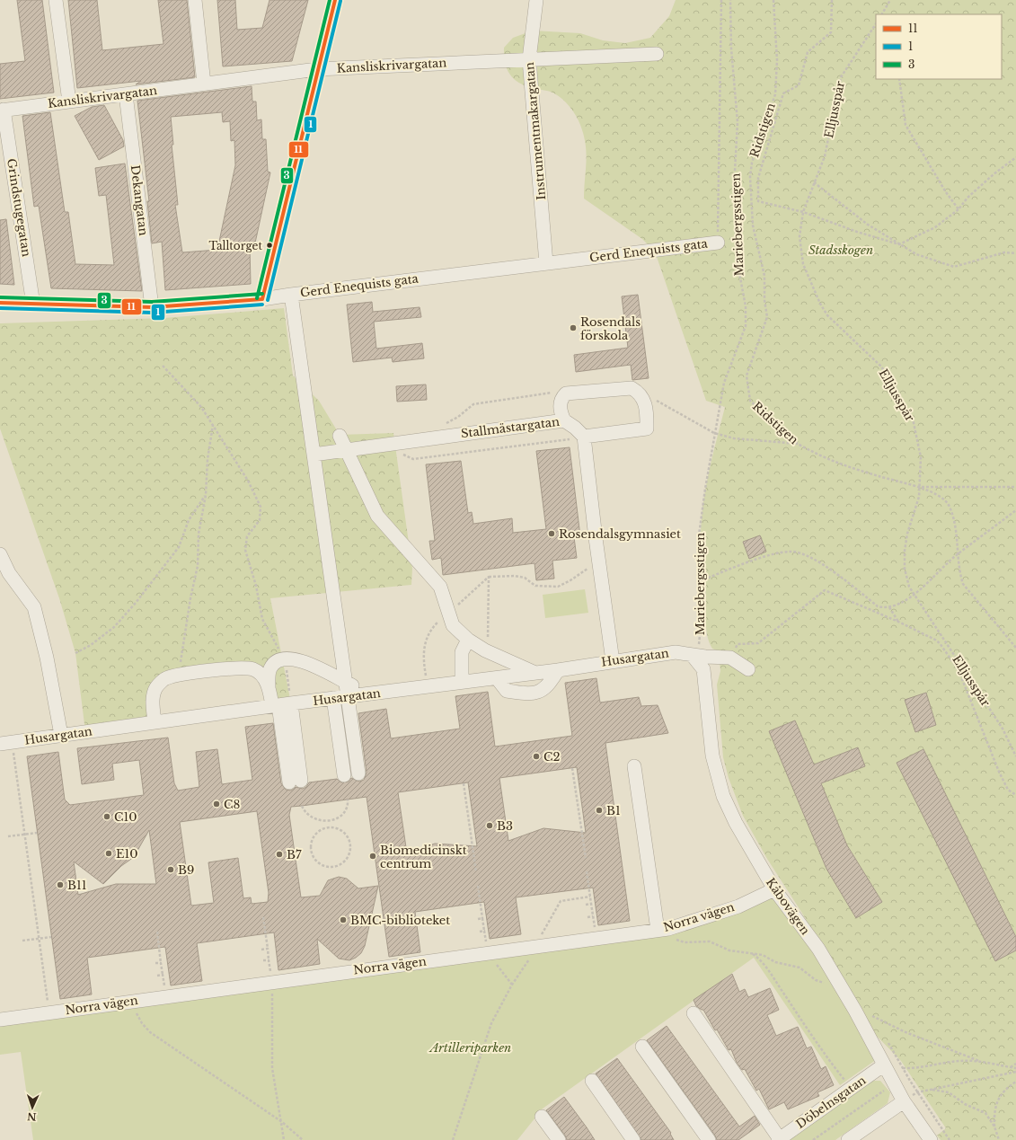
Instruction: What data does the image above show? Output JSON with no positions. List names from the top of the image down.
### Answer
{
  "streets": {
    "street": [
      "Kansliskrivargatan",
      "Instrumentmakargatan",
      "Dekangatan",
      "Grindstugegatan",
      "Gerd Enequists gata",
      "Stallmästargatan",
      "Husargatan",
      "Kåbovägen",
      "Norra vägen",
      "Döbelnsgatan"
    ],
    "path": ["Elljusspår", "Ridstigen", "Mariebergsstigen"]
  },
  "crossings": [
    ["Kansliskrivargatan", "Instrumentmakargatan"],
    ["Kansliskrivargatan", "Dekangatan"],
    ["Kansliskrivargatan", "Grindstugegatan"],
    ["Elljusspår", "Ridstigen"],
    ["Instrumentmakargatan", "Gerd Enequists gata"],
    ["Dekangatan", "Gerd Enequists gata"],
    ["Grindstugegatan", "Gerd Enequists gata"],
    ["Mariebergsstigen", "Husargatan"],
    ["Mariebergsstigen", "Kåbovägen"],
    ["Husargatan", "Kåbovägen"],
    ["Kåbovägen", "Norra vägen"],
    ["Kåbovägen", "Döbelnsgatan"]
  ],
  "parks": ["Stadsskogen", "Artilleriparken"],
  "places": [
    "Talltorget",
    "Rosendals förskola",
    "Rosendalsgymnasiet",
    "C2",
    "C8",
    "B1",
    "C10",
    "B3",
    "E10",
    "B7",
    "Biomedicinskt centrum",
    "B9",
    "B11",
    "BMC-biblioteket"
  ],
  "lines": ["transit line 11", "transit line 3", "transit line 1"],
  "legend": ["11", "1", "3"],
  "north": "bottom"
}
